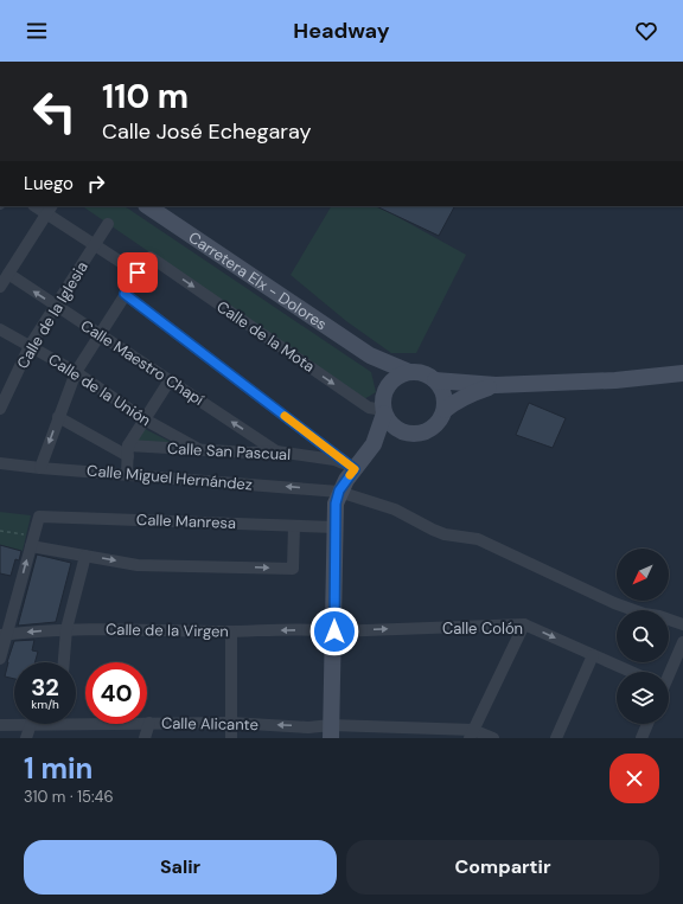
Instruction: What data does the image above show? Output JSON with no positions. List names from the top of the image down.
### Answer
{
  "streets": {
    "main road": ["Carretera Elx - Dolores"],
    "street": [
      "Calle de la Iglesia",
      "Calle de la Mota",
      "Calle Maestro Chapí",
      "Calle de la Unión",
      "Calle San Pascual",
      "Calle Miguel Hernández",
      "Calle Manresa",
      "Calle Colón",
      "Calle de la Virgen",
      "Calle Alicante"
    ]
  },
  "crossings": [
    ["Carretera Elx - Dolores", "Calle de la Mota"],
    ["Calle de la Iglesia", "Calle Maestro Chapí"],
    ["Calle de la Iglesia", "Calle de la Unión"],
    ["Calle Maestro Chapí", "Calle San Pascual"],
    ["Calle de la Unión", "Calle San Pascual"],
    ["Calle Colón", "Calle de la Virgen"]
  ],
  "one_way": ["Calle Colón", "Calle de la Virgen"],
  "north": "bottom left",
  "page": {
    "header": "Headway",
    "turn": ["110 m", "Calle José Echegaray"],
    "then": "Luego",
    "speed": "32 km/h",
    "limit": "40",
    "heading": ["1 min", "310 m · 15:46"],
    "buttons": ["Salir", "Compartir"]
  }
}
